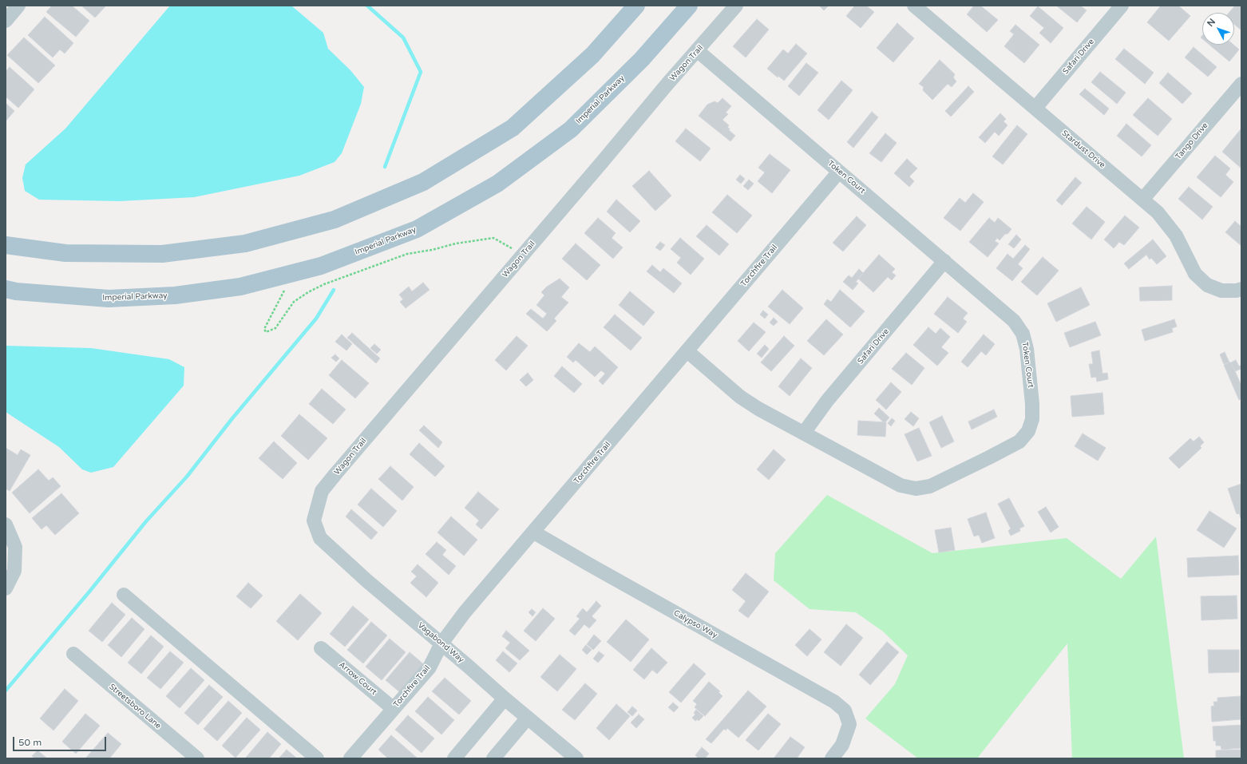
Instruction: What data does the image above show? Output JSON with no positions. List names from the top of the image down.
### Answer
{
  "streets": {
    "main road": ["Imperial Parkway"],
    "street": [
      "Safari Drive",
      "Wagon Trail",
      "Tango Drive",
      "Stardust Drive",
      "Token Court",
      "Torchfire Trail",
      "Calypso Way",
      "Vagabond Way",
      "Arrow Court",
      "Streetsboro Lane"
    ]
  },
  "crossings": [
    ["Safari Drive", "Stardust Drive"],
    ["Safari Drive", "Token Court"],
    ["Wagon Trail", "Token Court"],
    ["Wagon Trail", "Vagabond Way"],
    ["Tango Drive", "Stardust Drive"],
    ["Token Court", "Torchfire Trail"],
    ["Torchfire Trail", "Calypso Way"],
    ["Torchfire Trail", "Vagabond Way"],
    ["Torchfire Trail", "Arrow Court"]
  ],
  "scale_bar": "50 m",
  "north": "top left"
}
